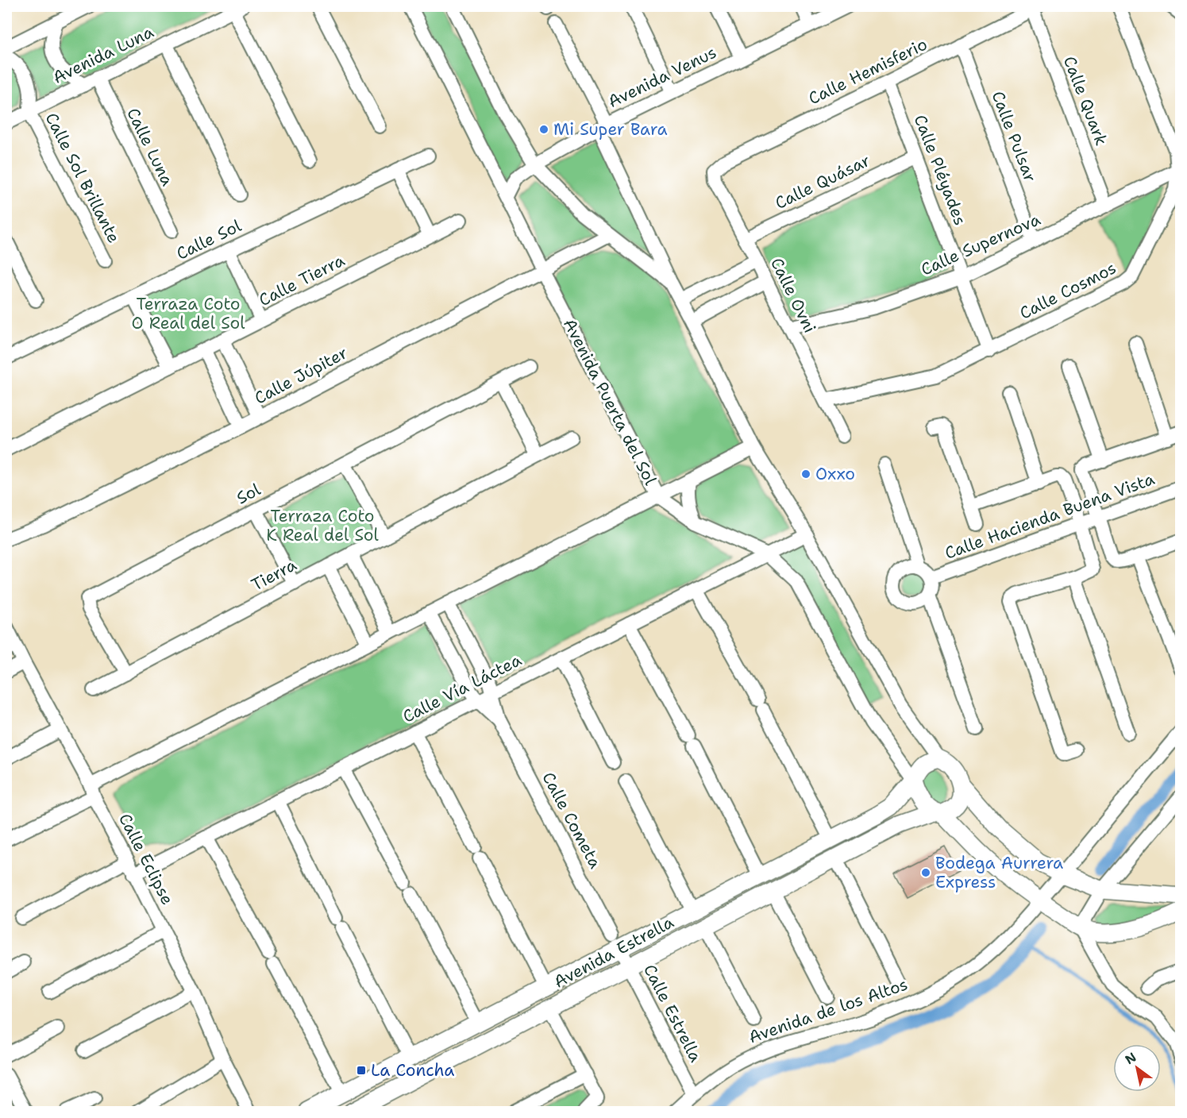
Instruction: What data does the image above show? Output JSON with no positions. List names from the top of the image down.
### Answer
{
  "streets": {
    "main road": ["Avenida Estrella"],
    "street": [
      "Avenida Luna",
      "Calle Hemisferio",
      "Avenida Venus",
      "Calle Quark",
      "Calle Pulsar",
      "Calle Luna",
      "Calle Pléyades",
      "Calle Sol Brillante",
      "Calle Quásar",
      "Calle Sol",
      "Calle Supernova",
      "Calle Tierra",
      "Calle Cosmos",
      "Calle Ovni",
      "Calle Júpiter",
      "Avenida Puerta del Sol",
      "Sol",
      "Calle Hacienda Buena Vista",
      "Tierra",
      "Calle Vía Láctea",
      "Calle Cometa",
      "Calle Eclipse",
      "Avenida de los Altos",
      "Calle Estrella"
    ]
  },
  "crossings": [
    ["Avenida Luna", "Calle Luna"],
    ["Avenida Luna", "Calle Sol Brillante"],
    ["Calle Hemisferio", "Calle Quark"],
    ["Calle Hemisferio", "Calle Pulsar"],
    ["Calle Hemisferio", "Calle Pléyades"],
    ["Calle Hemisferio", "Calle Ovni"],
    ["Avenida Venus", "Avenida Puerta del Sol"],
    ["Calle Quark", "Calle Supernova"],
    ["Calle Pulsar", "Calle Supernova"],
    ["Calle Pléyades", "Calle Quásar"],
    ["Calle Pléyades", "Calle Supernova"],
    ["Calle Pléyades", "Calle Cosmos"],
    ["Calle Quásar", "Calle Ovni"],
    ["Calle Supernova", "Calle Cosmos"],
    ["Calle Supernova", "Calle Ovni"],
    ["Calle Cosmos", "Calle Ovni"],
    ["Calle Júpiter", "Avenida Puerta del Sol"],
    ["Avenida Puerta del Sol", "Calle Vía Láctea"],
    ["Avenida Puerta del Sol", "Avenida Estrella"],
    ["Sol", "Tierra"],
    ["Calle Vía Láctea", "Calle Cometa"],
    ["Calle Vía Láctea", "Calle Eclipse"],
    ["Calle Cometa", "Avenida Estrella"],
    ["Calle Cometa", "Calle Estrella"],
    ["Avenida Estrella", "Calle Estrella"],
    ["Avenida de los Altos", "Calle Estrella"]
  ],
  "parks": ["Terraza Coto O Real del Sol", "Terraza Coto K Real del Sol"],
  "places": {
    "other": ["Mi Super Bara", "Oxxo", "Bodega Aurrera Express"],
    "transit": ["La Concha"]
  },
  "north": "top left"
}
